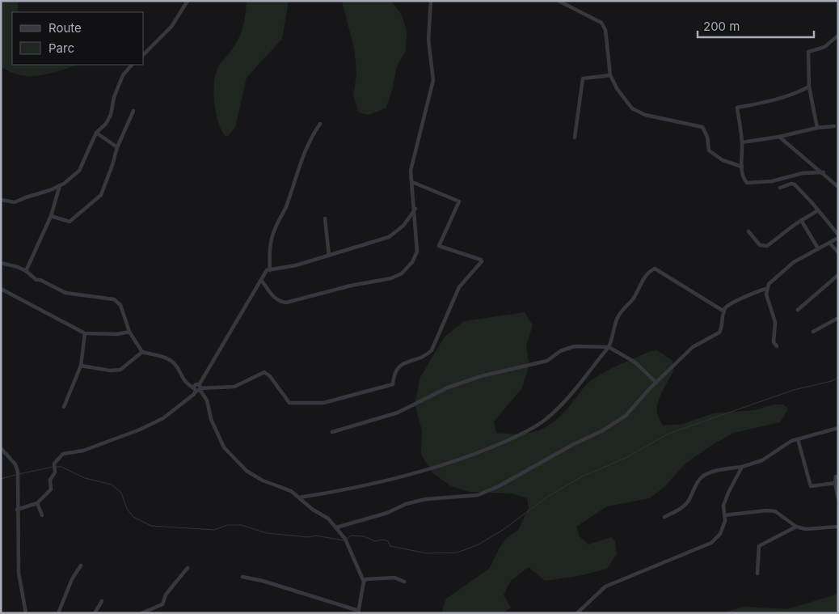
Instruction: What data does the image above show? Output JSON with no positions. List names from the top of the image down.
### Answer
{
  "legend": ["Route", "Parc"],
  "scale_bar": "200 m"
}
